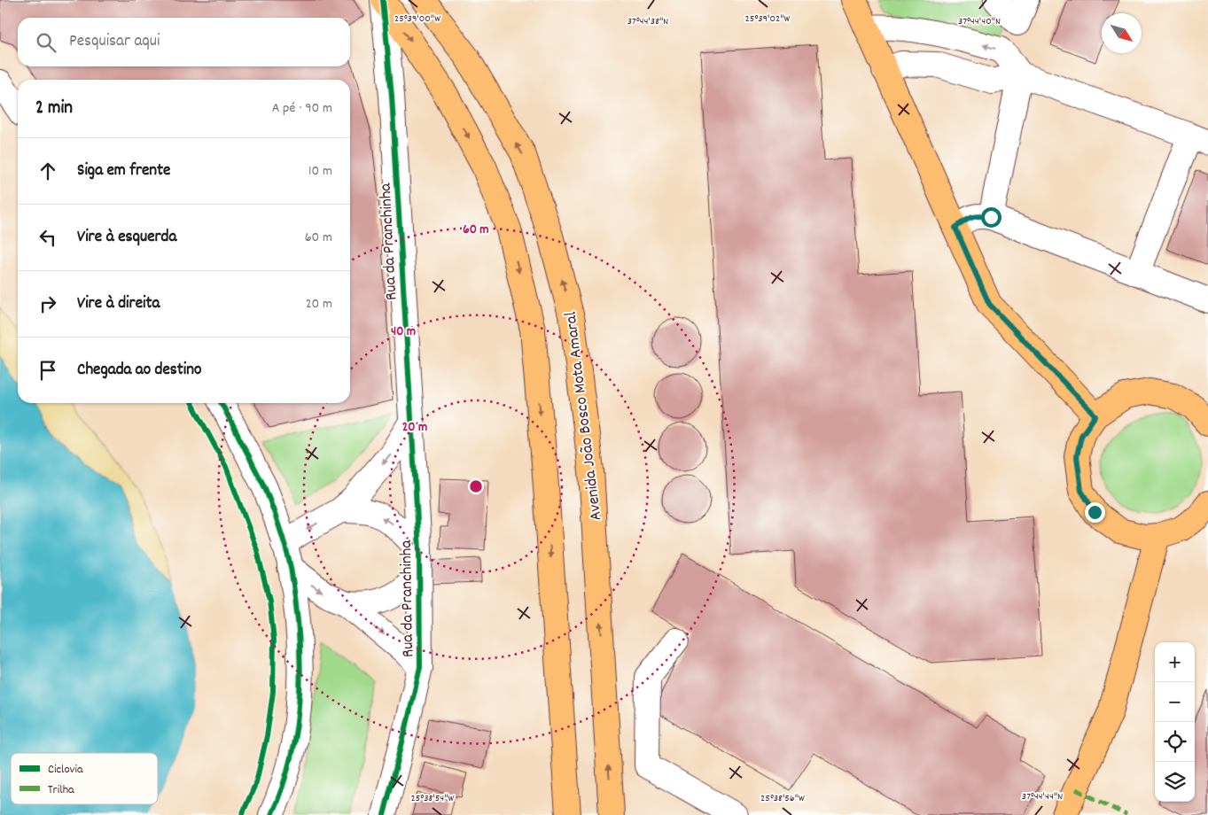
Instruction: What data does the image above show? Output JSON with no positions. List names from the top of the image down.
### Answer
{
  "streets": {
    "main road": ["Avenida João Bosco Mota Amaral"],
    "street": ["Rua da Pranchinha"]
  },
  "legend": ["Ciclovia", "Trilha"],
  "north": "bottom right",
  "page": {
    "search": "Pesquisar aqui",
    "heading": ["2 min", "A pé · 90 m"],
    "list": [
      ["Siga em frente", "10 m"],
      ["Vire à esquerda", "60 m"],
      ["Vire à direita", "20 m"],
      "Chegada ao destino"
    ],
    "map_buttons": ["+", "−"]
  },
  "coordinates": [
    "25°39'00\"W",
    "25°39'02\"W",
    "37°44'38\"N",
    "37°44'40\"N",
    "37°44'44\"N",
    "25°38'54\"W",
    "25°38'56\"W"
  ],
  "rings": ["60 m", "40 m", "20 m"]
}
